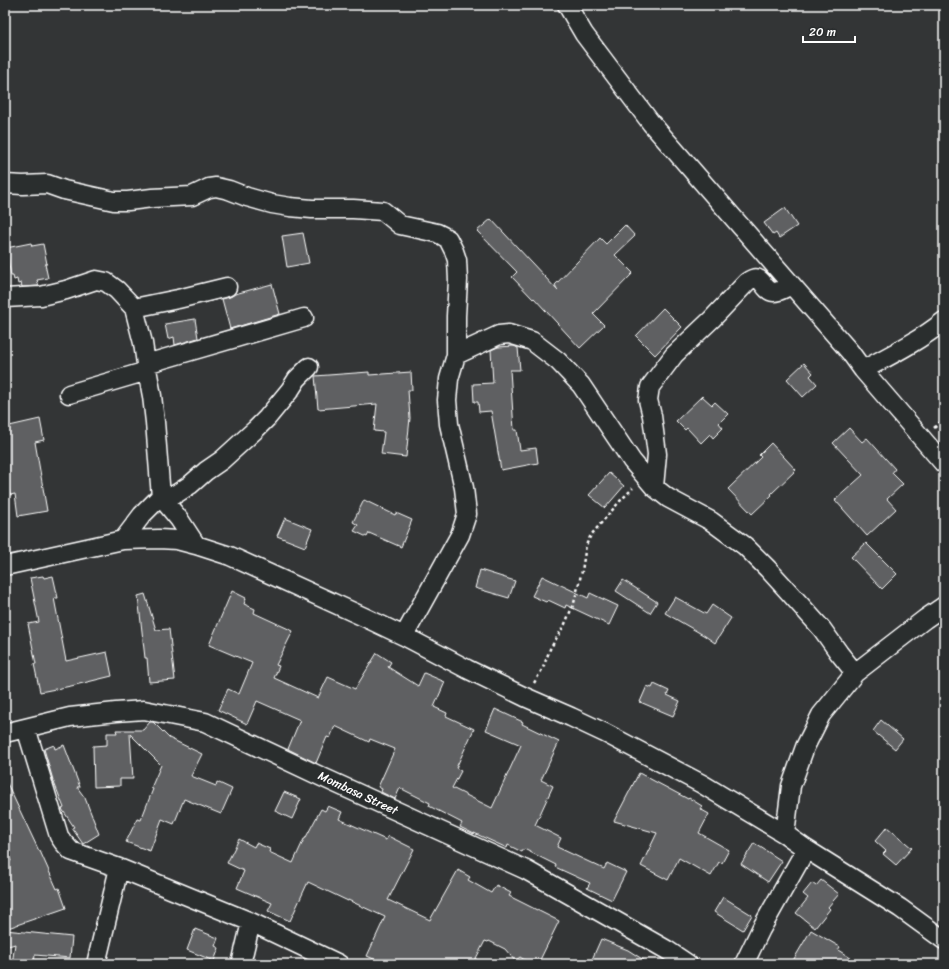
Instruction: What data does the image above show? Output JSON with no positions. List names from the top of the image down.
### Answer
{
  "streets": {
    "street": ["Mombasa Street"]
  },
  "scale_bar": "20 m"
}
